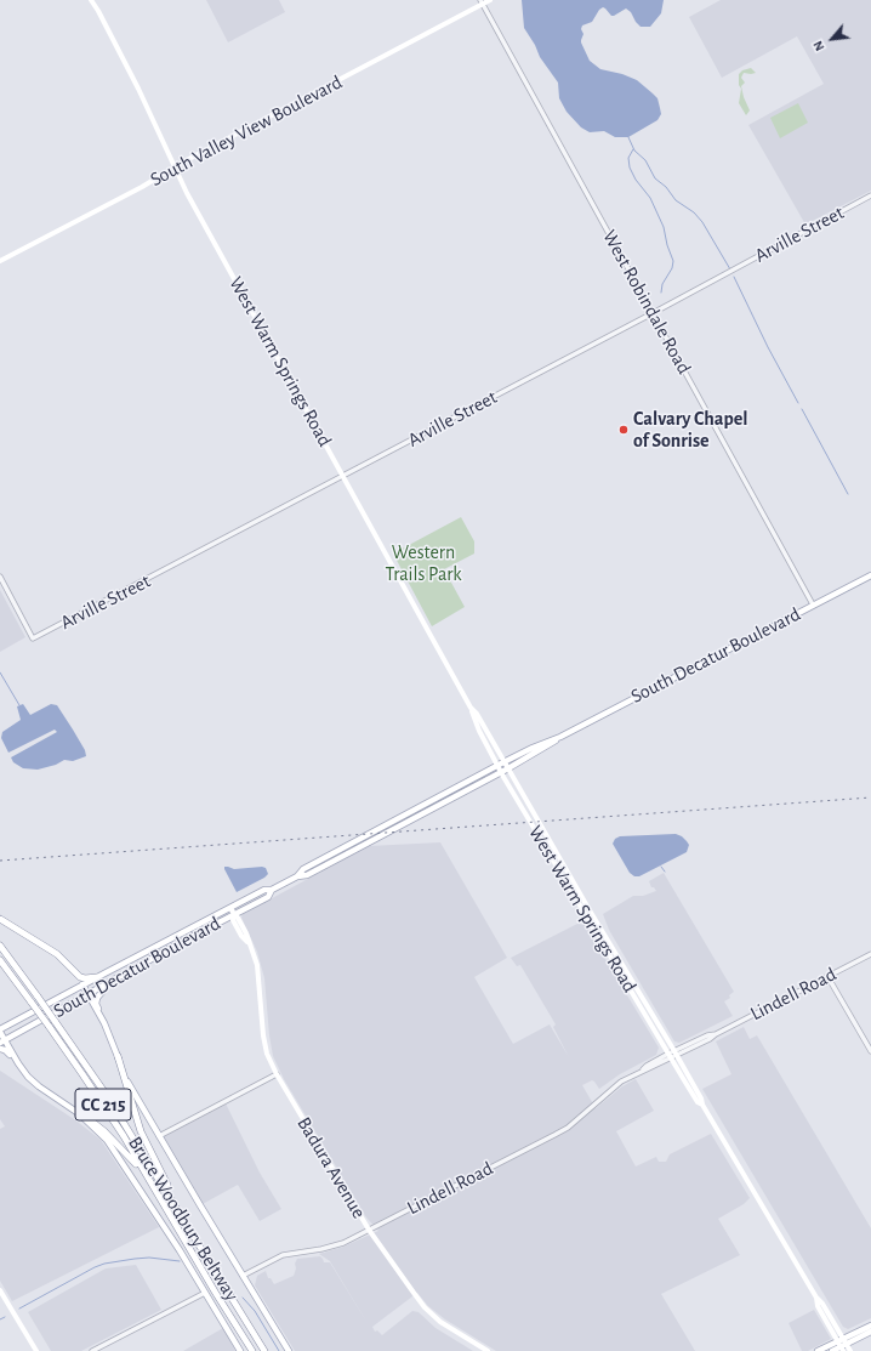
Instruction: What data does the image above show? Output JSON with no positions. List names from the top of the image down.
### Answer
{
  "streets": {
    "highway": ["CC 215", "Bruce Woodbury Beltway"],
    "main road": [
      "South Valley View Boulevard",
      "West Warm Springs Road",
      "South Decatur Boulevard",
      "Badura Avenue"
    ],
    "street": ["Arville Street", "West Robindale Road", "Lindell Road"]
  },
  "crossings": [
    ["South Valley View Boulevard", "West Robindale Road"],
    ["South Valley View Boulevard", "West Warm Springs Road"],
    ["Arville Street", "West Robindale Road"],
    ["Arville Street", "West Warm Springs Road"],
    ["West Robindale Road", "South Decatur Boulevard"],
    ["West Warm Springs Road", "South Decatur Boulevard"],
    ["West Warm Springs Road", "Lindell Road"],
    ["South Decatur Boulevard", "Badura Avenue"],
    ["Lindell Road", "Badura Avenue"]
  ],
  "parks": ["Western Trails Park"],
  "places": ["Calvary Chapel of Sonrise"],
  "north": "bottom left"
}
